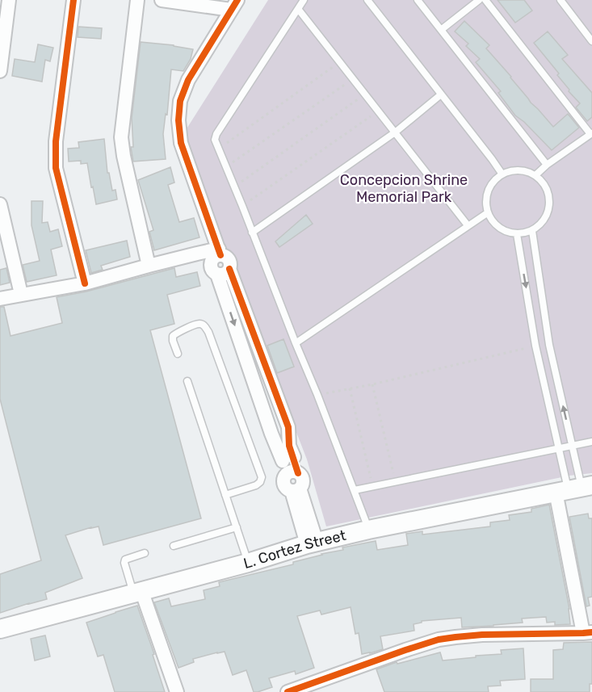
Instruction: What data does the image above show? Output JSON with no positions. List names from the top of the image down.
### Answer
{
  "streets": {
    "main road": ["L. Cortez Street"]
  },
  "parks": ["Concepcion Shrine Memorial Park"]
}
